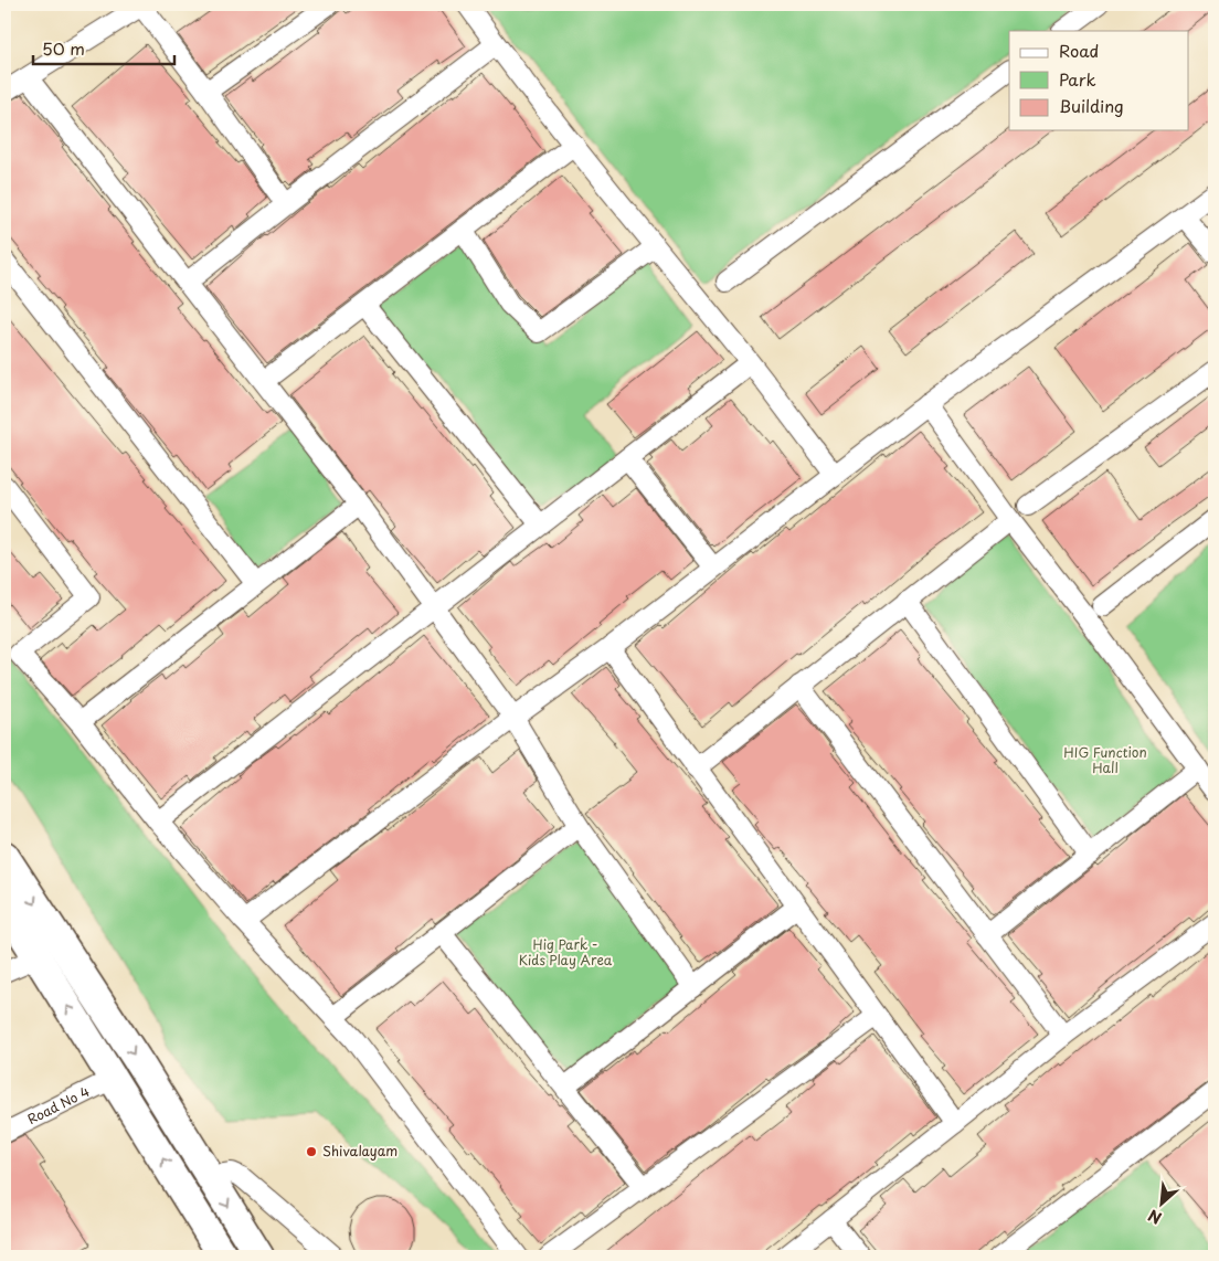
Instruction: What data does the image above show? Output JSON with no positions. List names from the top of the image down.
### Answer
{
  "streets": {
    "street": ["Road No 4"]
  },
  "parks": ["HIG Function Hall", "Hig Park - Kids Play Area"],
  "places": ["Shivalayam"],
  "legend": ["Road", "Park", "Building"],
  "scale_bar": "50 m",
  "north": "bottom left"
}
